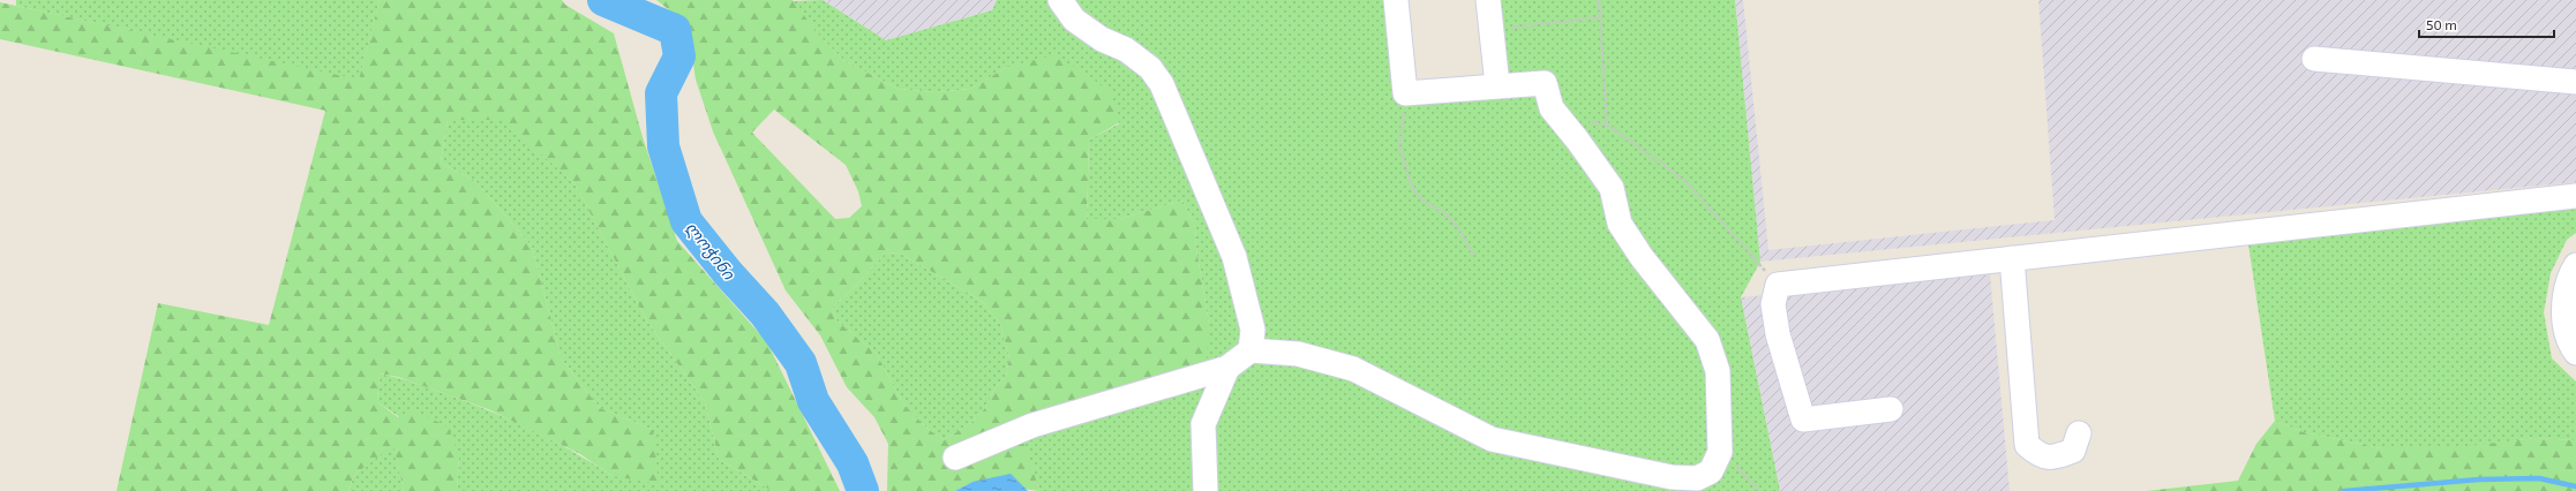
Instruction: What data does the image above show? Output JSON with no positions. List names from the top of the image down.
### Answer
{
  "water": ["ლოჭინი"],
  "scale_bar": "50 m"
}
